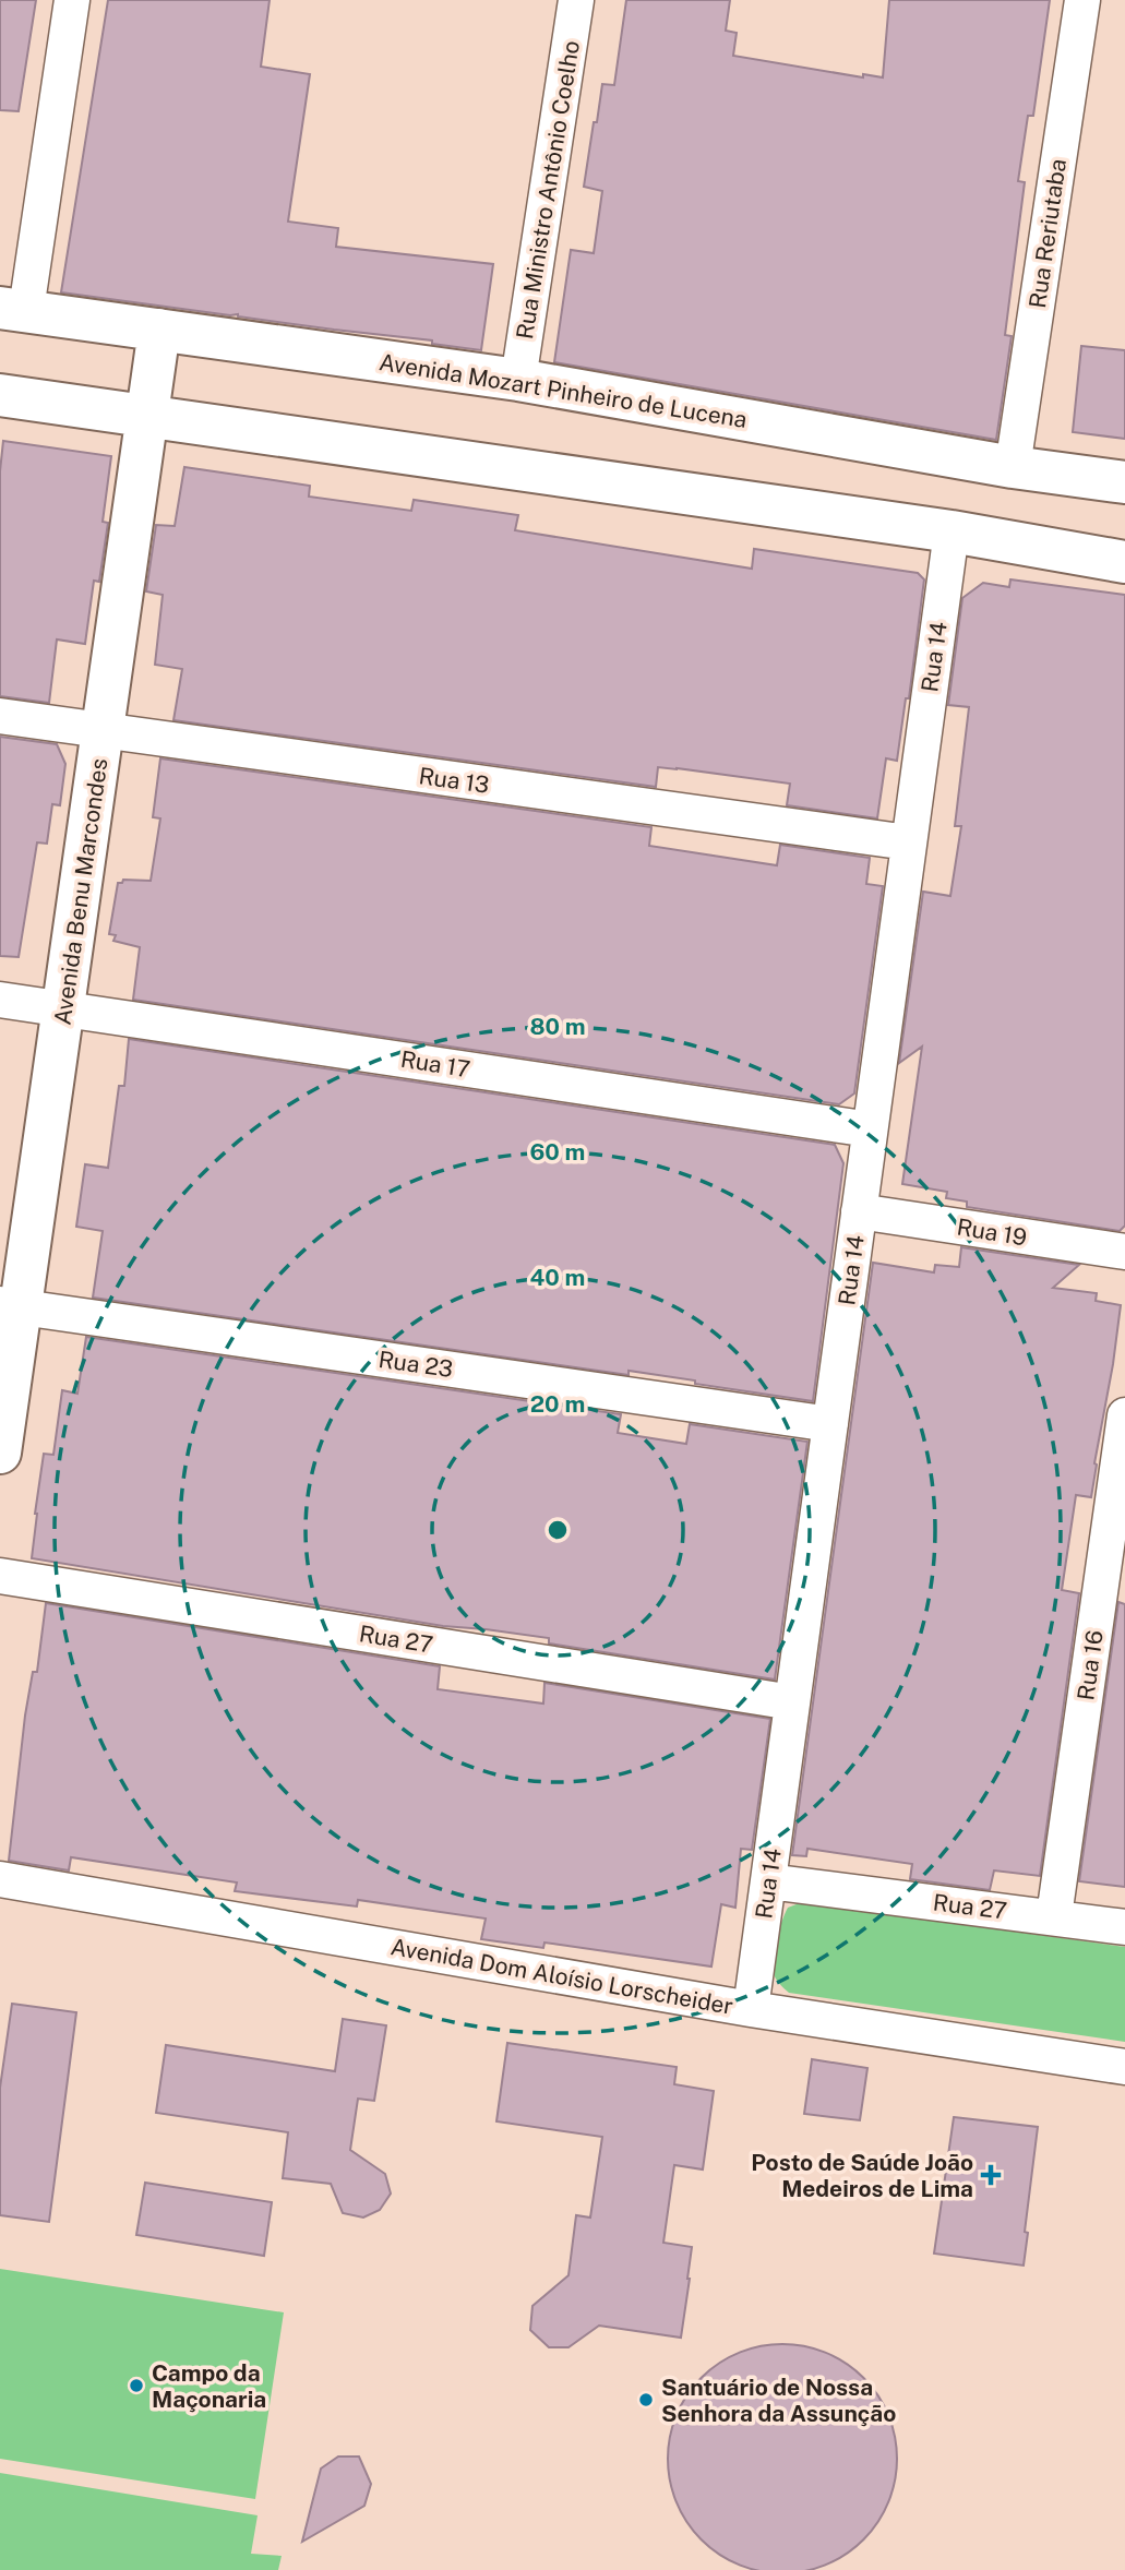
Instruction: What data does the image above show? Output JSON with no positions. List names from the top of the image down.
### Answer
{
  "streets": {
    "main road": ["Avenida Mozart Pinheiro de Lucena", "Avenida Benu Marcondes"],
    "street": [
      "Rua Ministro Antônio Coelho",
      "Rua Reriutaba",
      "Rua 14",
      "Rua 13",
      "Rua 17",
      "Rua 19",
      "Rua 23",
      "Rua 27",
      "Rua 16",
      "Avenida Dom Aloísio Lorscheider"
    ]
  },
  "crossings": [
    ["Rua Ministro Antônio Coelho", "Avenida Mozart Pinheiro de Lucena"],
    ["Rua Reriutaba", "Avenida Mozart Pinheiro de Lucena"],
    ["Avenida Mozart Pinheiro de Lucena", "Avenida Benu Marcondes"],
    ["Rua 14", "Rua 13"],
    ["Rua 14", "Rua 17"],
    ["Rua 14", "Rua 19"],
    ["Rua 14", "Rua 23"],
    ["Rua 14", "Rua 27"],
    ["Rua 14", "Avenida Dom Aloísio Lorscheider"],
    ["Rua 13", "Avenida Benu Marcondes"],
    ["Avenida Benu Marcondes", "Rua 17"],
    ["Avenida Benu Marcondes", "Rua 23"],
    ["Rua 27", "Rua 16"]
  ],
  "places": {
    "health": ["Posto de Saúde João Medeiros de Lima"],
    "other": ["Campo da Maçonaria", "Santuário de Nossa Senhora da Assunção"]
  },
  "rings": [
    "80 m",
    "60 m",
    "40 m",
    "20 m"
  ]
}
